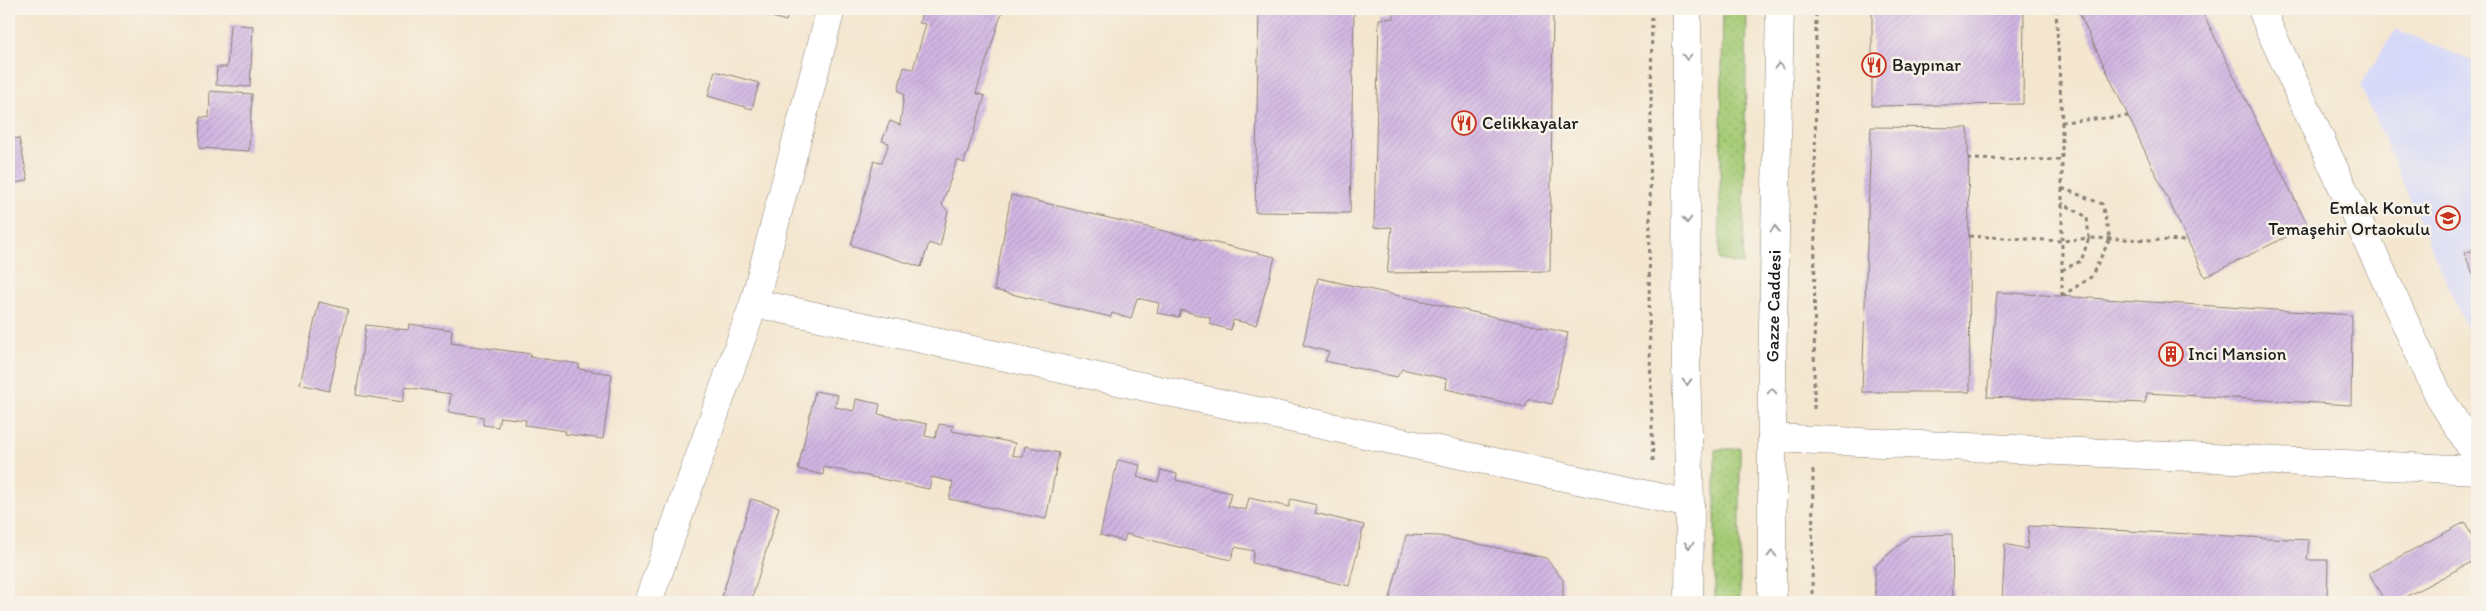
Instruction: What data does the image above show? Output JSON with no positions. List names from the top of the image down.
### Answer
{
  "streets": {
    "street": ["Gazze Caddesi"]
  },
  "places": {
    "restaurant": ["Baypınar", "Celikkayalar"],
    "school or university": ["Emlak Konut Temaşehir Ortaokulu"],
    "building": ["Inci Mansion"]
  }
}
